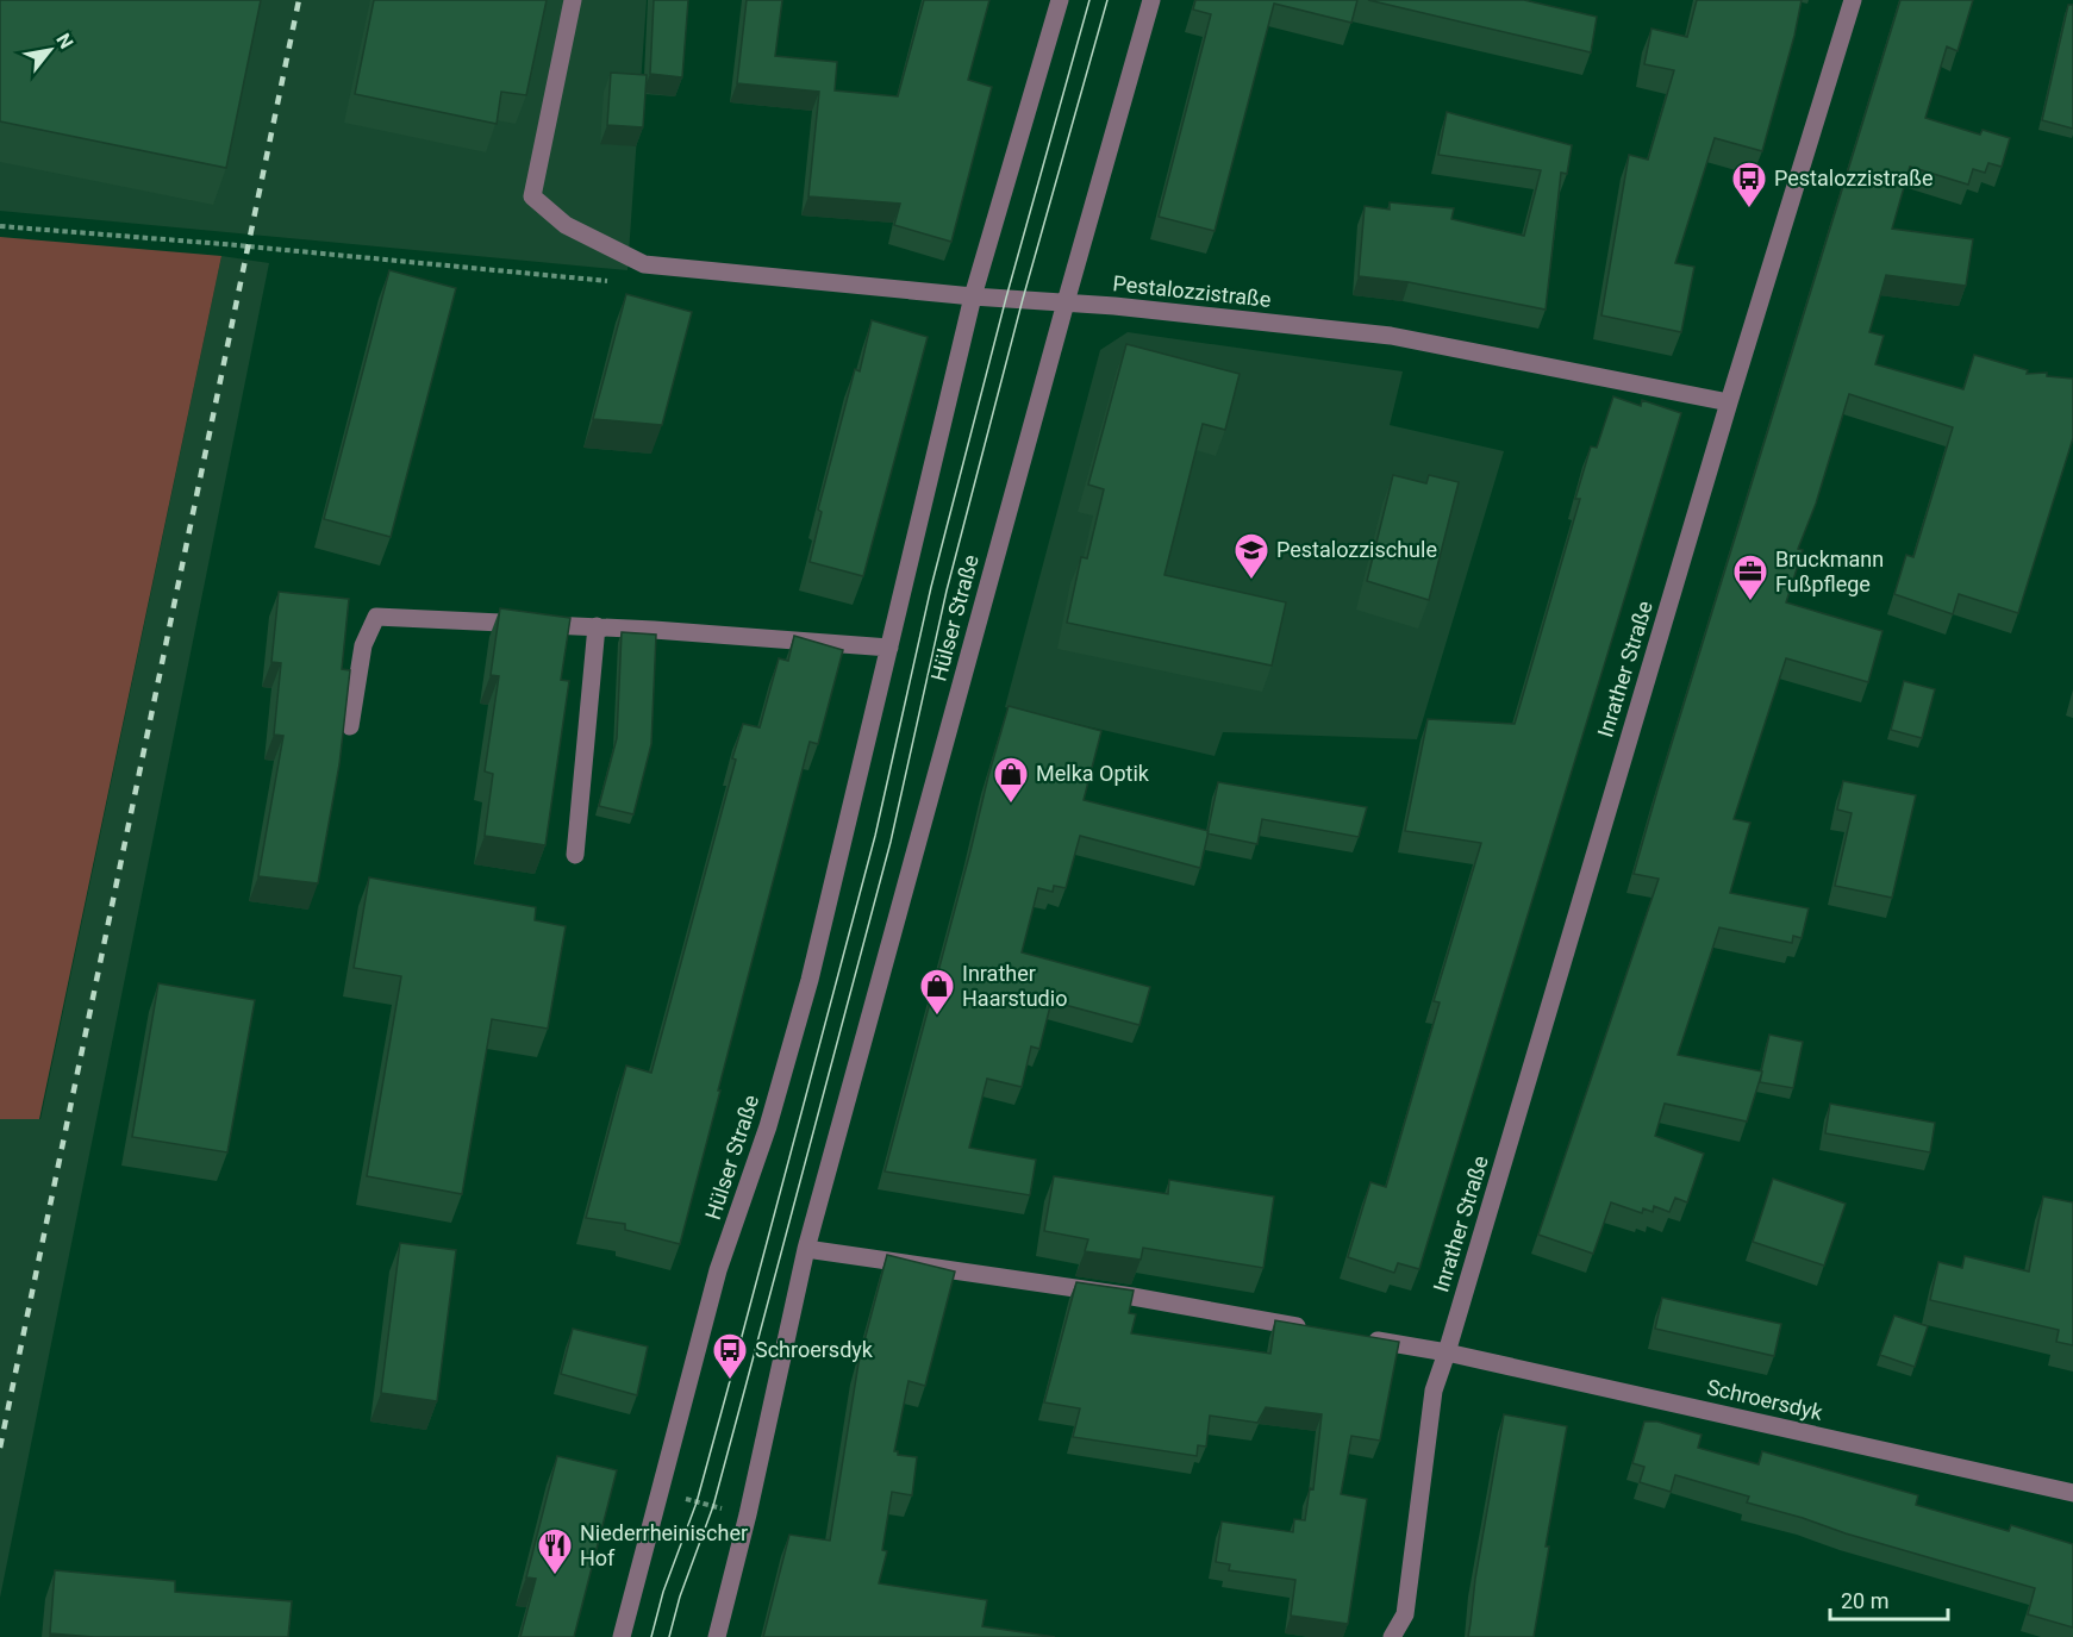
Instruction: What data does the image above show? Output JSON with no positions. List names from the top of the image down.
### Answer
{
  "streets": {
    "street": [
      "Pestalozzistraße",
      "Hülser Straße",
      "Inrather Straße",
      "Schroersdyk"
    ]
  },
  "crossings": [
    ["Pestalozzistraße", "Hülser Straße"],
    ["Pestalozzistraße", "Inrather Straße"],
    ["Inrather Straße", "Schroersdyk"]
  ],
  "places": {
    "bus stop": ["Pestalozzistraße", "Schroersdyk"],
    "school or university": ["Pestalozzischule"],
    "office": ["Bruckmann Fußpflege"],
    "shop": ["Melka Optik", "Inrather Haarstudio"],
    "restaurant": ["Niederrheinischer Hof"]
  },
  "scale_bar": "20 m",
  "north": "top right"
}
